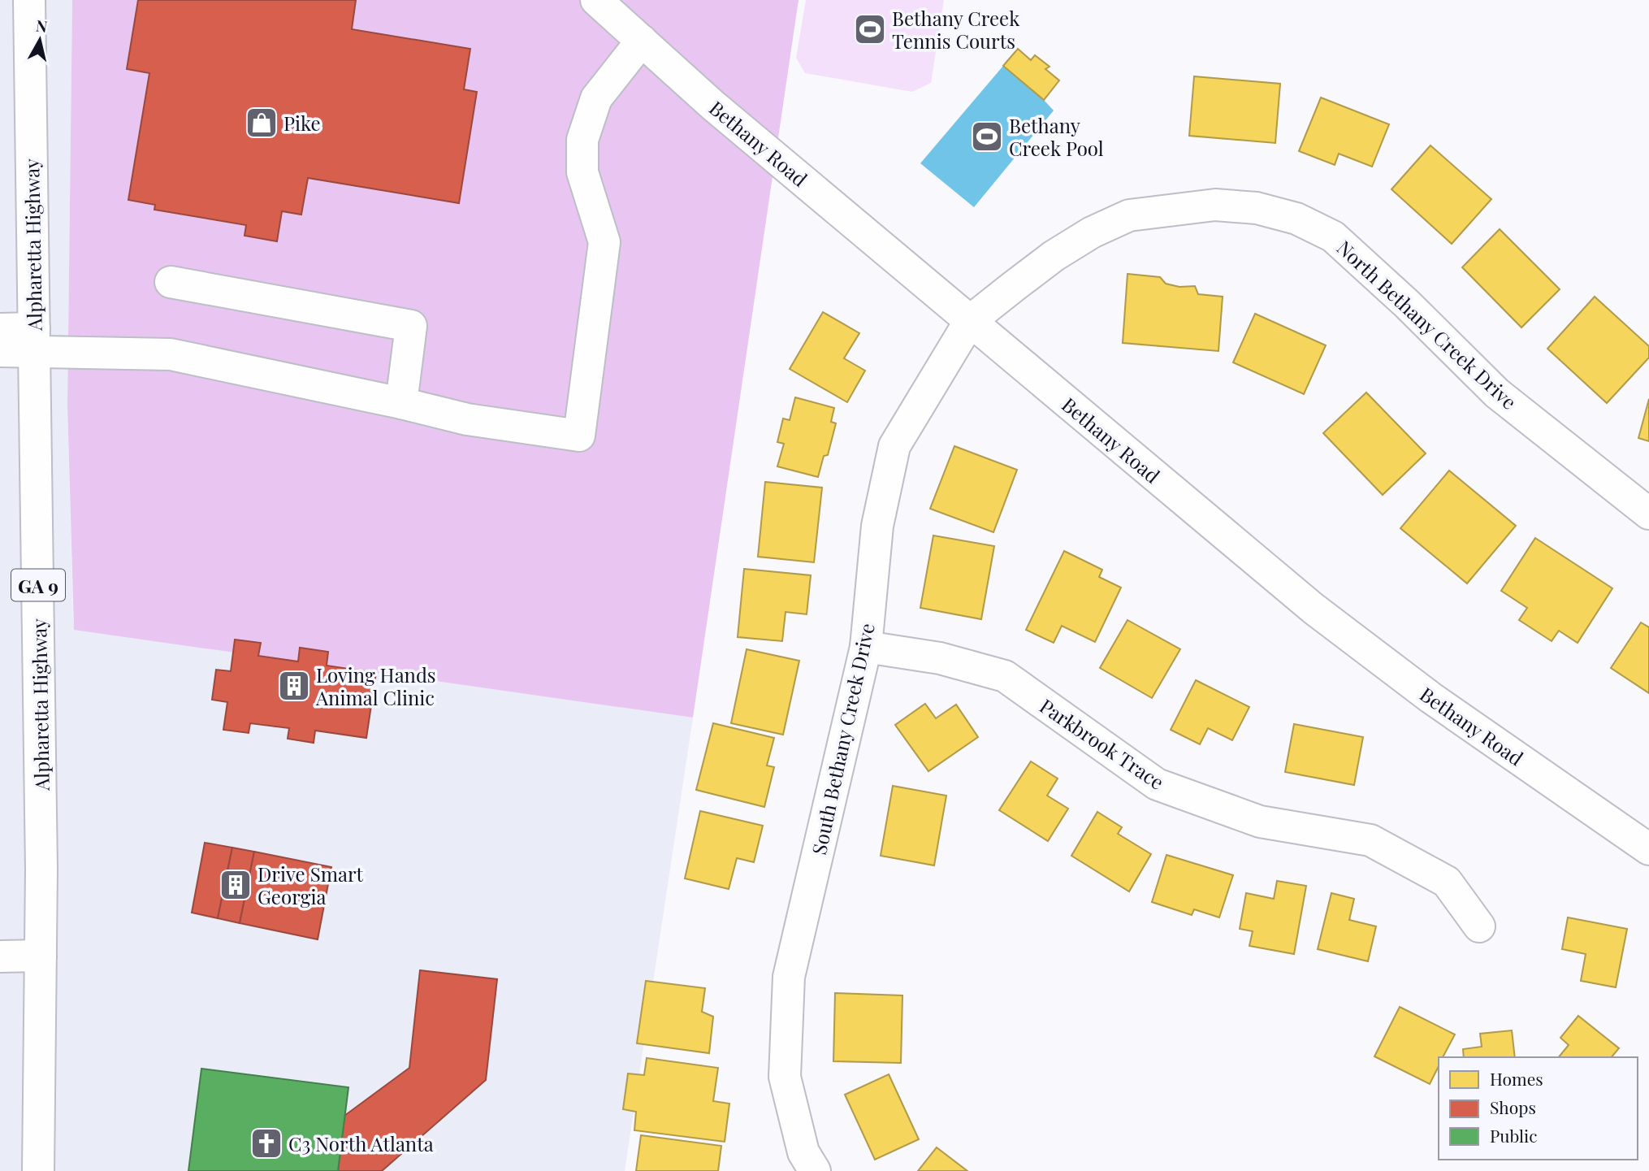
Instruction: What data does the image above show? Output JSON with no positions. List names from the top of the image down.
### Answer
{
  "streets": {
    "street": [
      "Bethany Road",
      "Alpharetta Highway",
      "North Bethany Creek Drive",
      "GA 9",
      "South Bethany Creek Drive",
      "Parkbrook Trace"
    ]
  },
  "crossings": [
    ["Bethany Road", "North Bethany Creek Drive"],
    ["Bethany Road", "South Bethany Creek Drive"],
    ["North Bethany Creek Drive", "South Bethany Creek Drive"],
    ["South Bethany Creek Drive", "Parkbrook Trace"]
  ],
  "places": {
    "sports": ["Bethany Creek Tennis Courts", "Bethany Creek Pool"],
    "shop": ["Pike"],
    "building": ["Loving Hands Animal Clinic", "Drive Smart Georgia"],
    "church": ["C3 North Atlanta"]
  },
  "legend": ["Homes", "Shops", "Public"],
  "north": "top"
}
